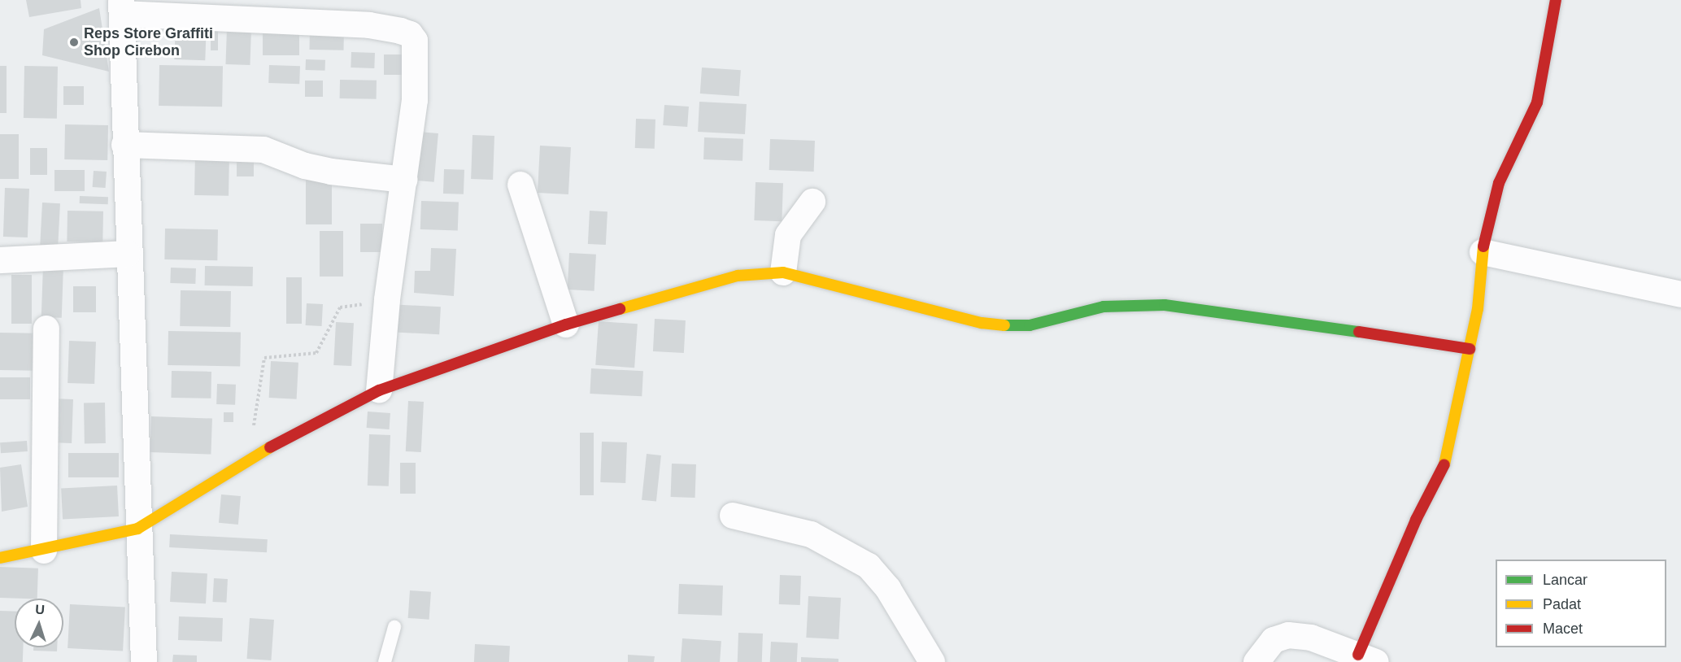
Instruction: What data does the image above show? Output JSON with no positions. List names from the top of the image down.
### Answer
{
  "places": ["Reps Store Graffiti Shop Cirebon"],
  "legend": ["Lancar", "Padat", "Macet"],
  "north": "top"
}
